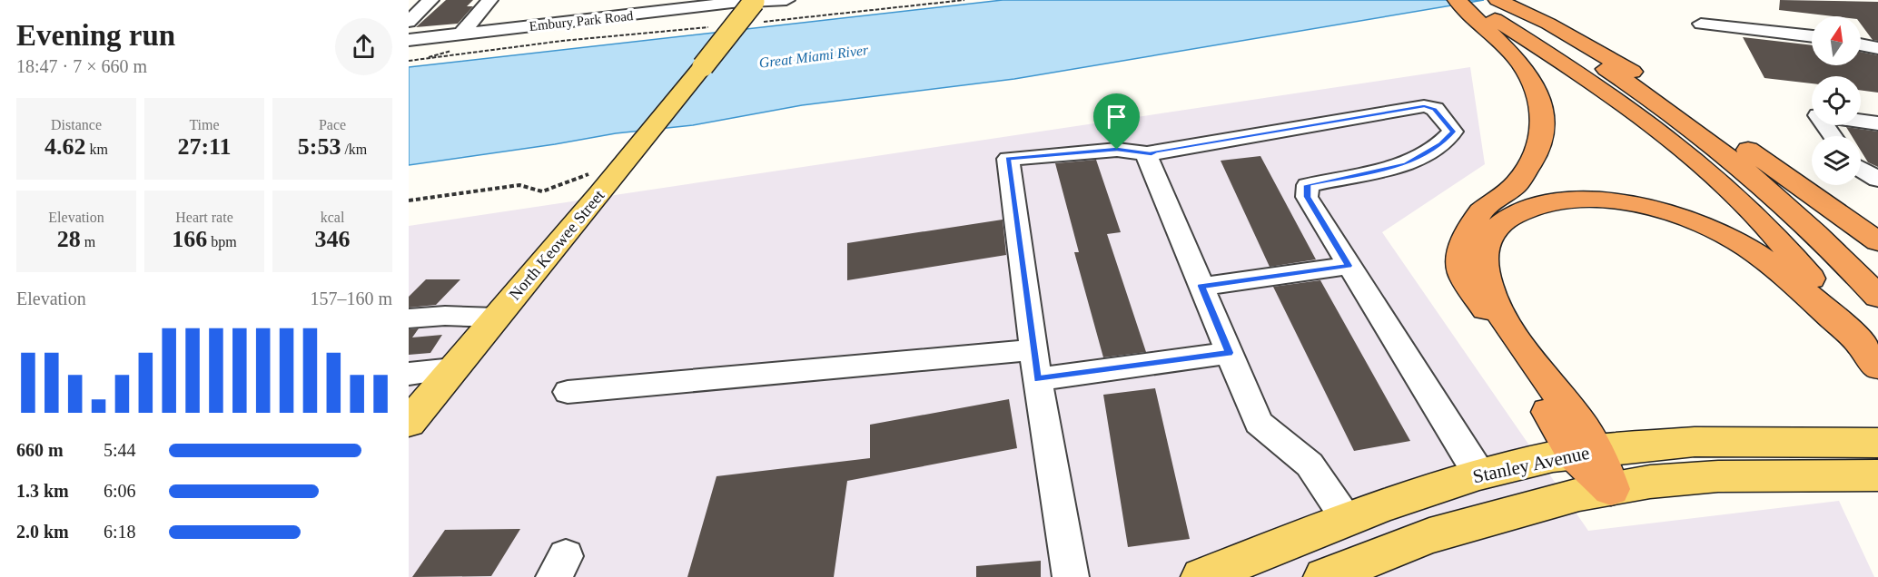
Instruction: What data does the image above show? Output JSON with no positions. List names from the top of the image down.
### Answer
{
  "streets": {
    "main road": ["North Keowee Street", "Stanley Avenue"],
    "street": ["Embury Park Road"]
  },
  "crossings": [
    ["Embury Park Road", "North Keowee Street"]
  ],
  "water": ["Great Miami River"],
  "north": "top",
  "page": {
    "heading": ["Evening run", "18:47 · 7 × 660 m"],
    "stats": [
      ["Distance", "4.62 km"],
      ["Time", "27:11"],
      ["Pace", "5:53 /km"],
      ["Elevation", "28 m"],
      ["Heart rate", "166 bpm"],
      ["kcal", "346"]
    ],
    "chart": ["Elevation", "157–160 m"],
    "list": [
      {
        "name": "660 m",
        "note": "5:44"
      },
      {
        "name": "1.3 km",
        "note": "6:06"
      },
      {
        "name": "2.0 km",
        "note": "6:18"
      }
    ]
  }
}
